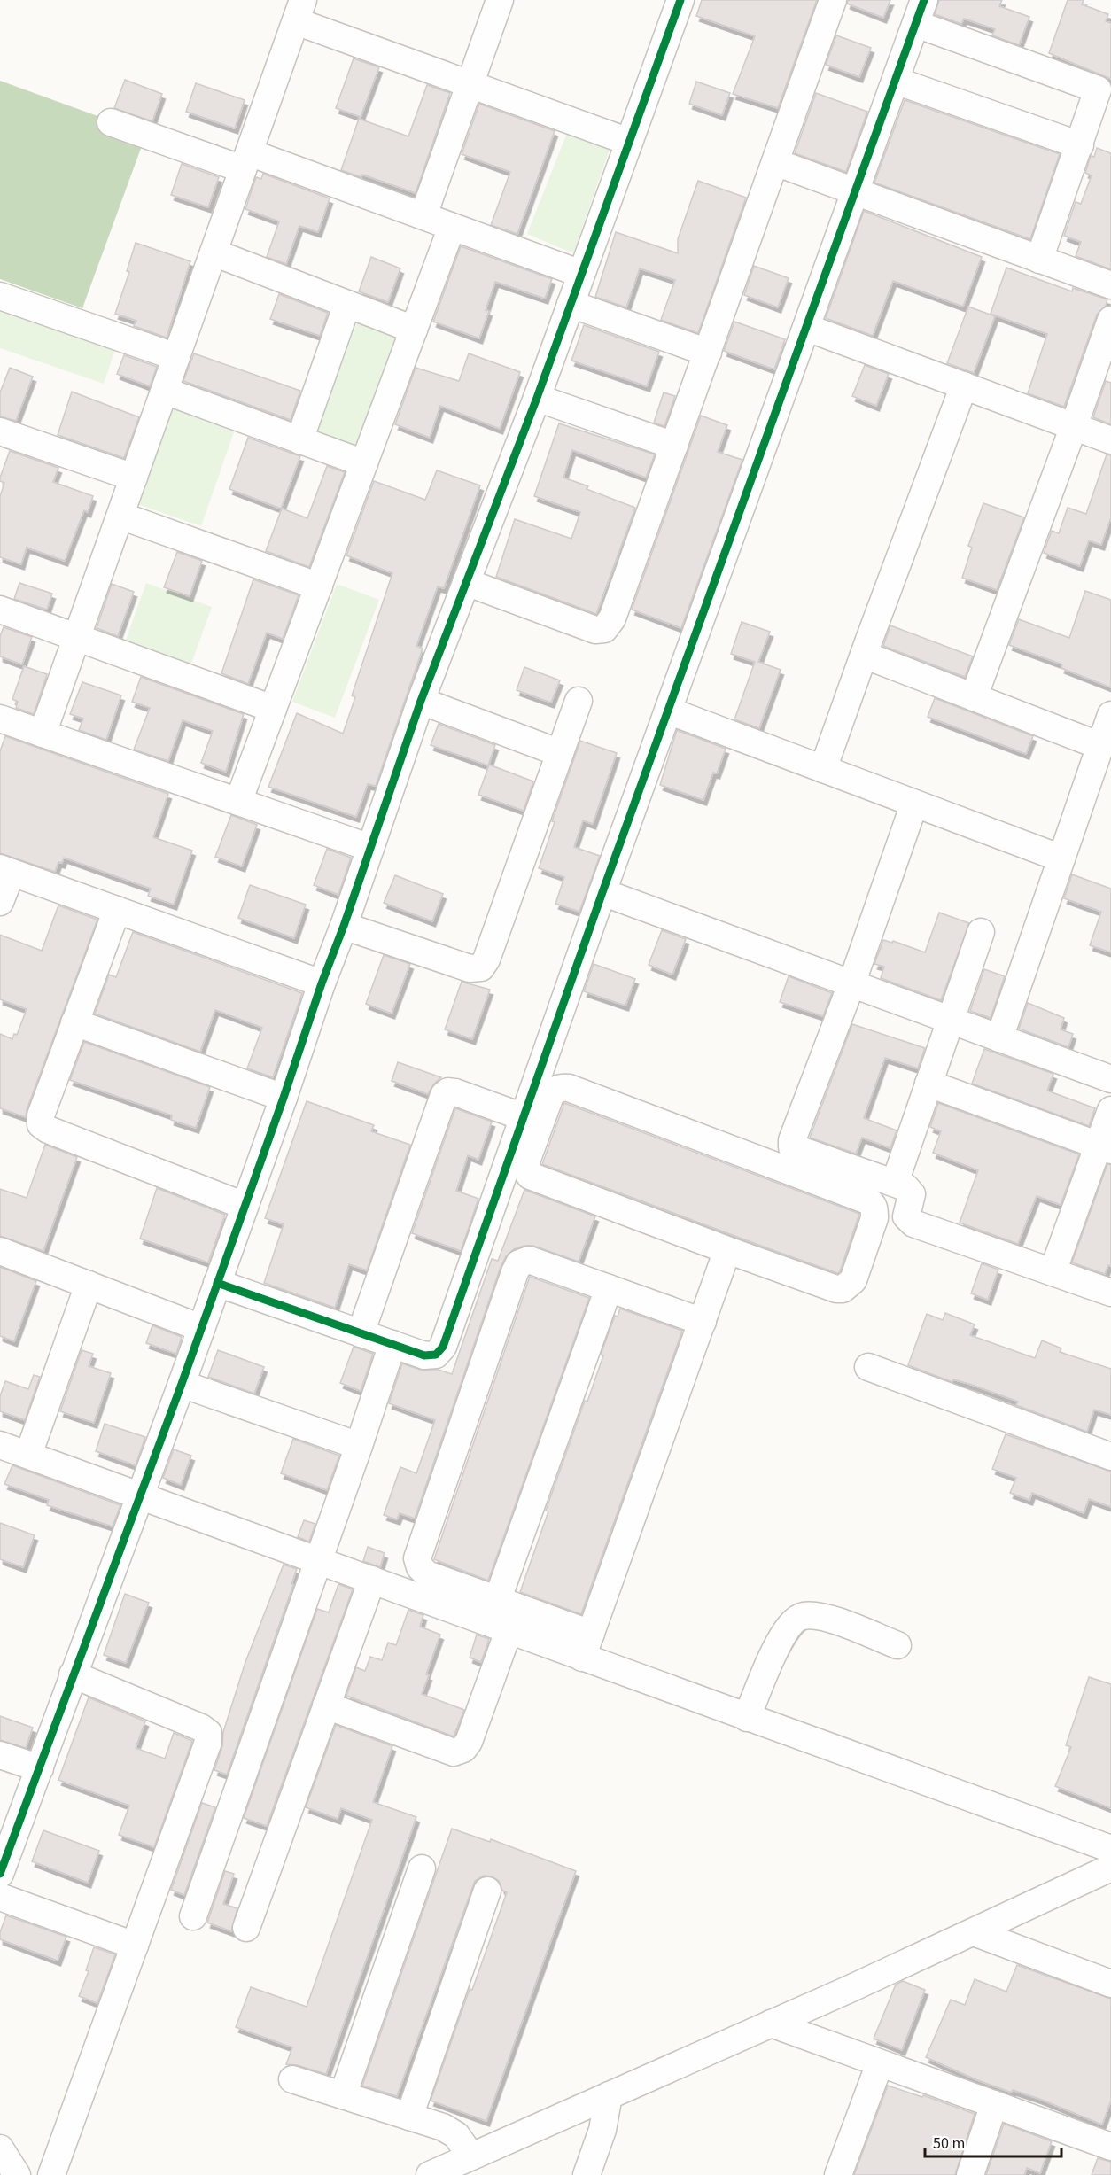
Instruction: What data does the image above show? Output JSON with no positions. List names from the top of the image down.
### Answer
{
  "scale_bar": "50 m"
}
